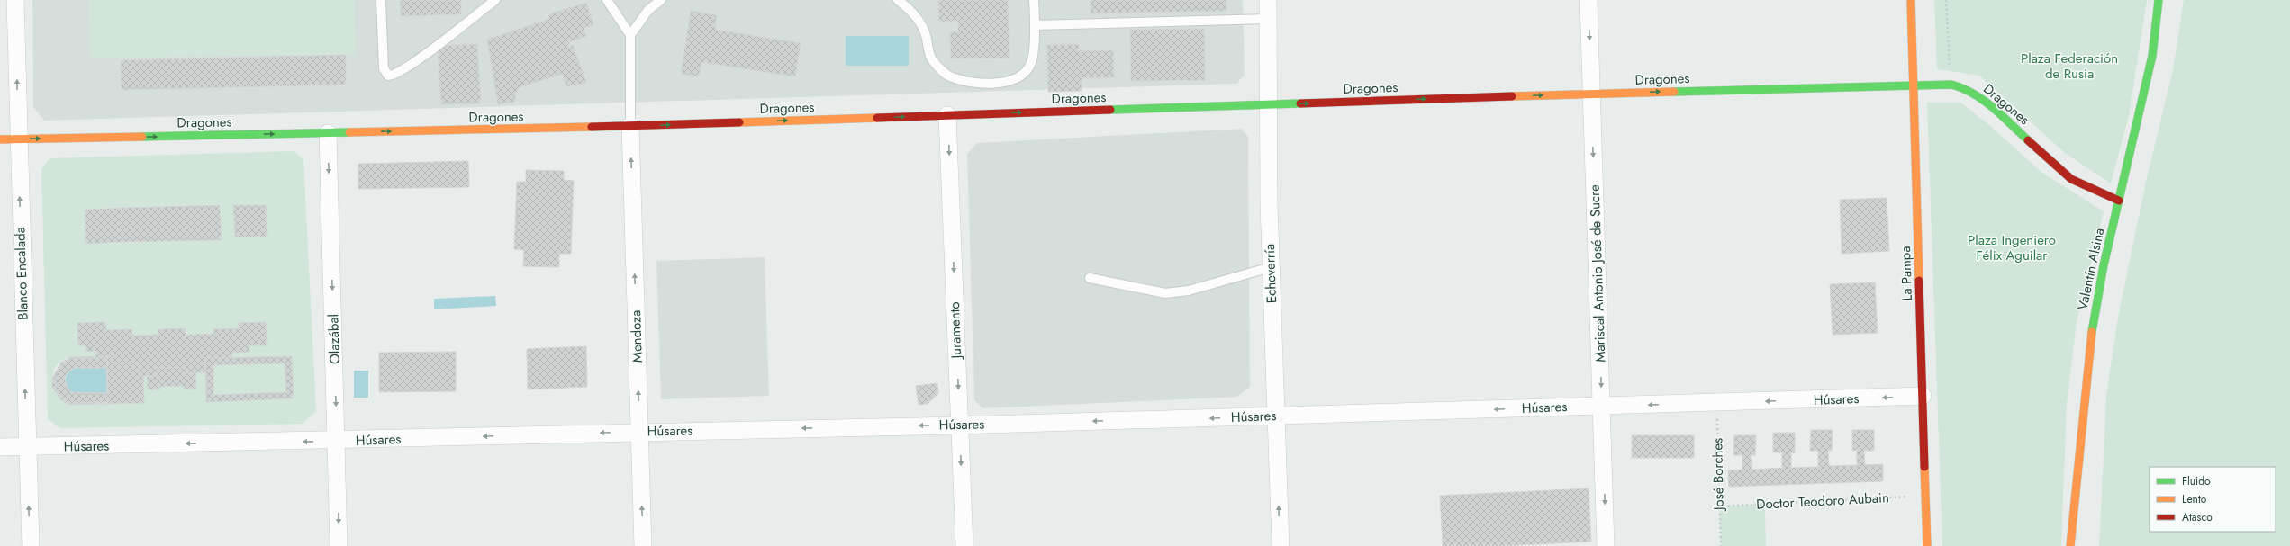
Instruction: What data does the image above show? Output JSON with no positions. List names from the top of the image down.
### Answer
{
  "streets": {
    "street": [
      "Dragones",
      "Valentín Alsina",
      "Blanco Encalada",
      "Echeverría",
      "Mariscal Antonio José de Sucre",
      "La Pampa",
      "Juramento",
      "Mendoza",
      "Olazábal",
      "Húsares"
    ],
    "path": ["José Borches", "Doctor Teodoro Aubain"]
  },
  "crossings": [
    ["Dragones", "Valentín Alsina"],
    ["Dragones", "Blanco Encalada"],
    ["Dragones", "Echeverría"],
    ["Dragones", "Mariscal Antonio José de Sucre"],
    ["Dragones", "La Pampa"],
    ["Dragones", "Juramento"],
    ["Dragones", "Mendoza"],
    ["Dragones", "Olazábal"],
    ["Blanco Encalada", "Húsares"],
    ["Echeverría", "Húsares"],
    ["Mariscal Antonio José de Sucre", "Húsares"],
    ["La Pampa", "Húsares"],
    ["La Pampa", "Doctor Teodoro Aubain"],
    ["Juramento", "Húsares"],
    ["Mendoza", "Húsares"],
    ["Olazábal", "Húsares"],
    ["Húsares", "José Borches"],
    ["José Borches", "Doctor Teodoro Aubain"]
  ],
  "one_way": [
    "Dragones",
    "Blanco Encalada",
    "Mariscal Antonio José de Sucre",
    "Juramento",
    "Mendoza",
    "Olazábal",
    "Húsares"
  ],
  "parks": ["Plaza Federación de Rusia", "Plaza Ingeniero Félix Aguilar"],
  "legend": ["Fluido", "Lento", "Atasco"]
}
